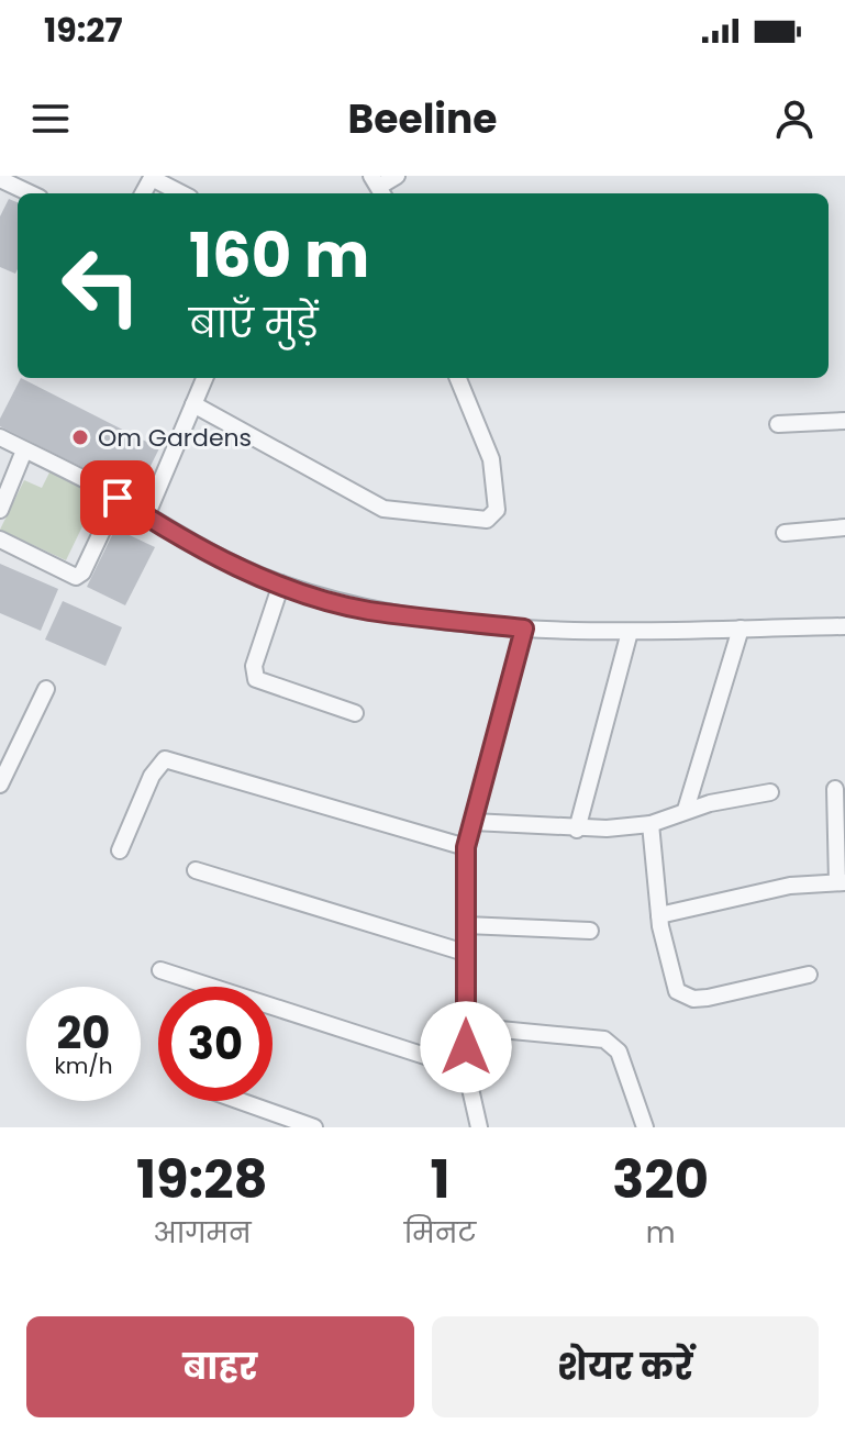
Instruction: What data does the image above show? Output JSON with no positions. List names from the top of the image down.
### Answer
{
  "places": ["Om Gardens"],
  "page": {
    "status": "19:27",
    "header": "Beeline",
    "turn": ["160 m", "बाएँ मुड़ें"],
    "speed": "20 km/h",
    "limit": "30",
    "eta": [
      "19:28",
      "आगमन",
      "1",
      "मिनट",
      "320",
      "m"
    ],
    "buttons": ["बाहर", "शेयर करें"]
  }
}
